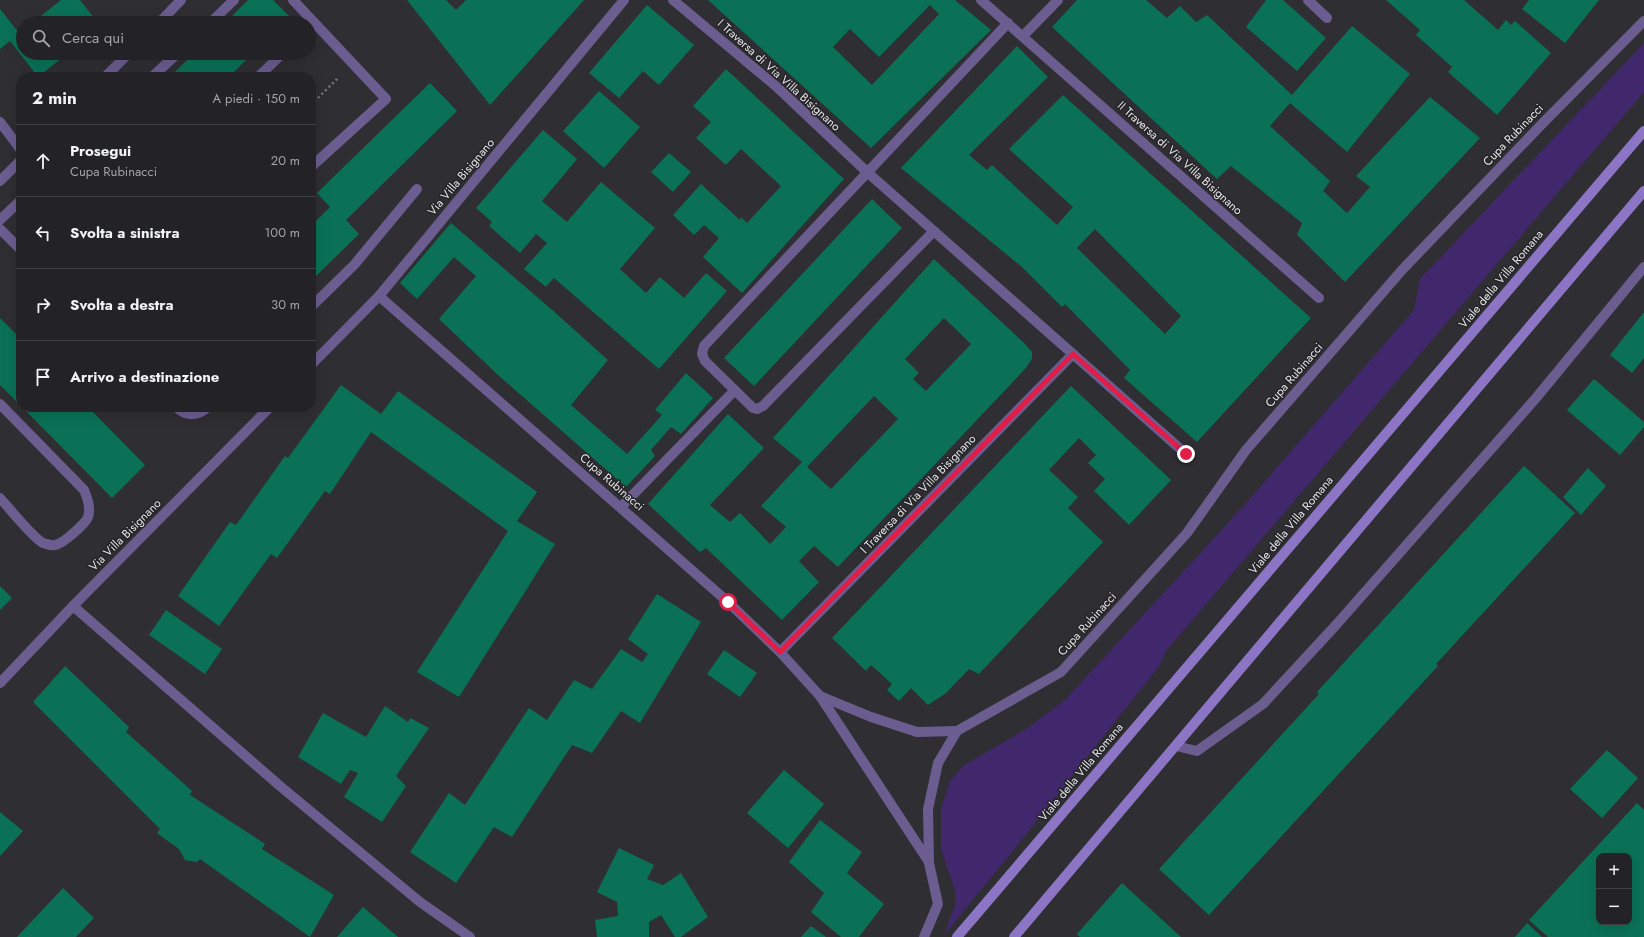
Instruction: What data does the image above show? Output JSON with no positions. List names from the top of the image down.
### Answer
{
  "streets": {
    "main road": ["Viale della Villa Romana"],
    "street": [
      "I Traversa di Via Villa Bisignano",
      "Cupa Rubinacci",
      "II Traversa di Via Villa Bisignano",
      "Via Villa Bisignano"
    ]
  },
  "crossings": [
    ["I Traversa di Via Villa Bisignano", "Cupa Rubinacci"],
    ["Cupa Rubinacci", "Via Villa Bisignano"]
  ],
  "page": {
    "search": "Cerca qui",
    "heading": ["2 min", "A piedi · 150 m"],
    "list": [
      ["Prosegui", "Cupa Rubinacci", "20 m"],
      ["Svolta a sinistra", "100 m"],
      ["Svolta a destra", "30 m"],
      "Arrivo a destinazione"
    ],
    "map_buttons": ["+", "−"]
  }
}
